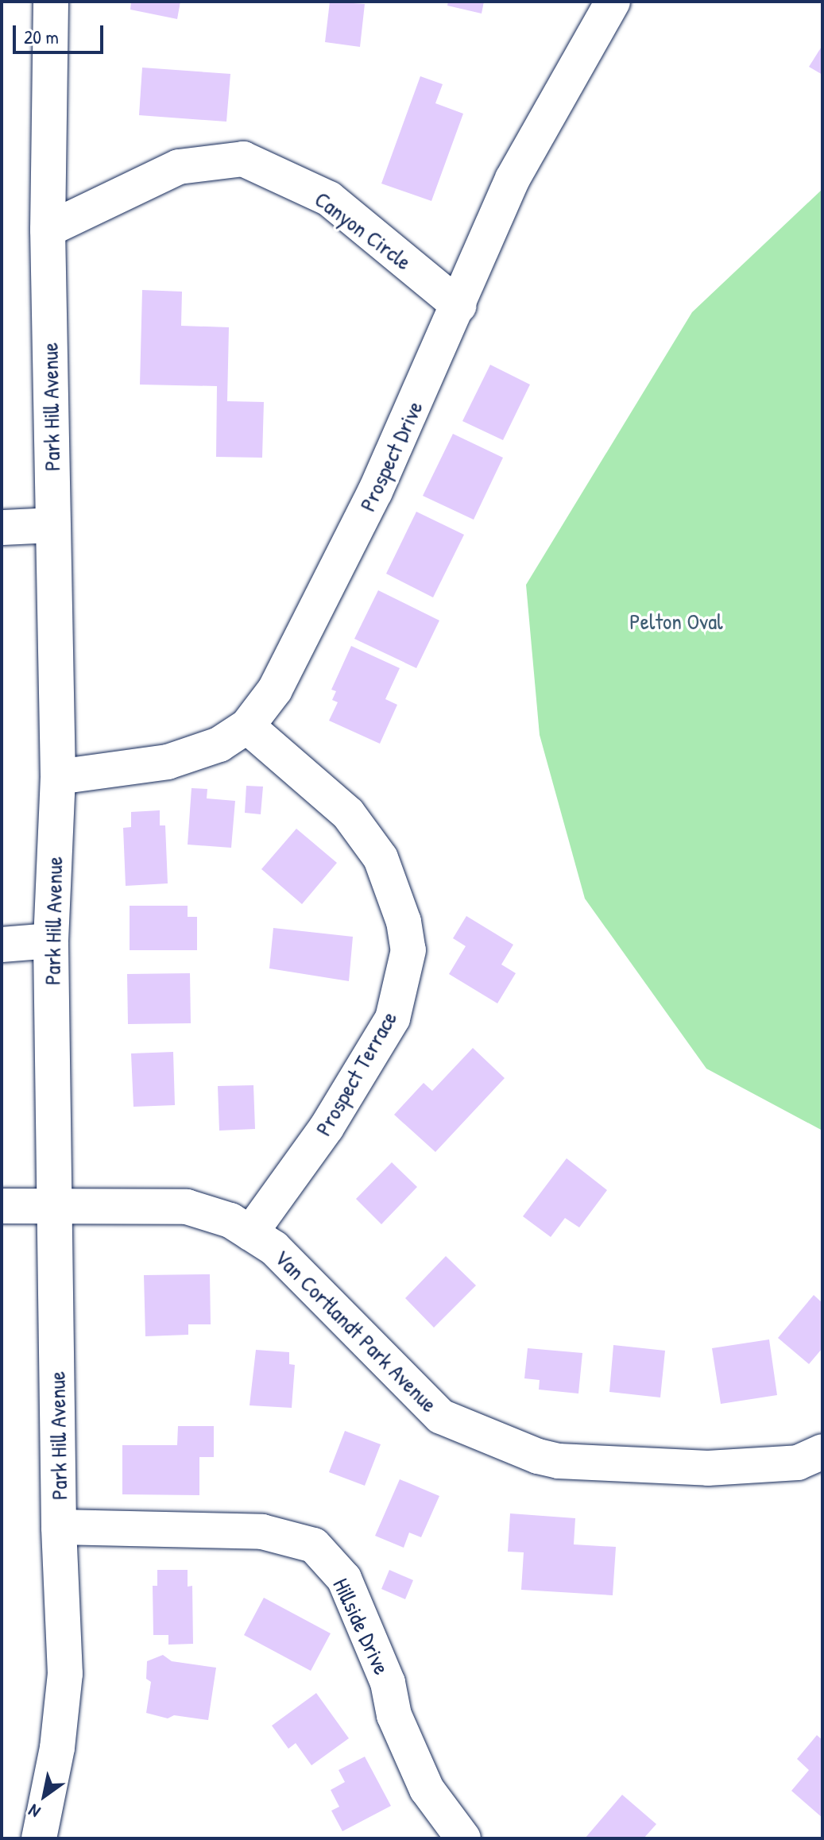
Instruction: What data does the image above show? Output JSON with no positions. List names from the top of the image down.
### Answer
{
  "streets": {
    "street": [
      "Canyon Circle",
      "Park Hill Avenue",
      "Prospect Drive",
      "Prospect Terrace",
      "Van Cortlandt Park Avenue",
      "Hillside Drive"
    ]
  },
  "crossings": [
    ["Canyon Circle", "Park Hill Avenue"],
    ["Canyon Circle", "Prospect Drive"],
    ["Park Hill Avenue", "Prospect Drive"],
    ["Park Hill Avenue", "Van Cortlandt Park Avenue"],
    ["Park Hill Avenue", "Hillside Drive"],
    ["Prospect Drive", "Prospect Terrace"],
    ["Prospect Terrace", "Van Cortlandt Park Avenue"]
  ],
  "parks": ["Pelton Oval"],
  "scale_bar": "20 m",
  "north": "bottom left"
}
